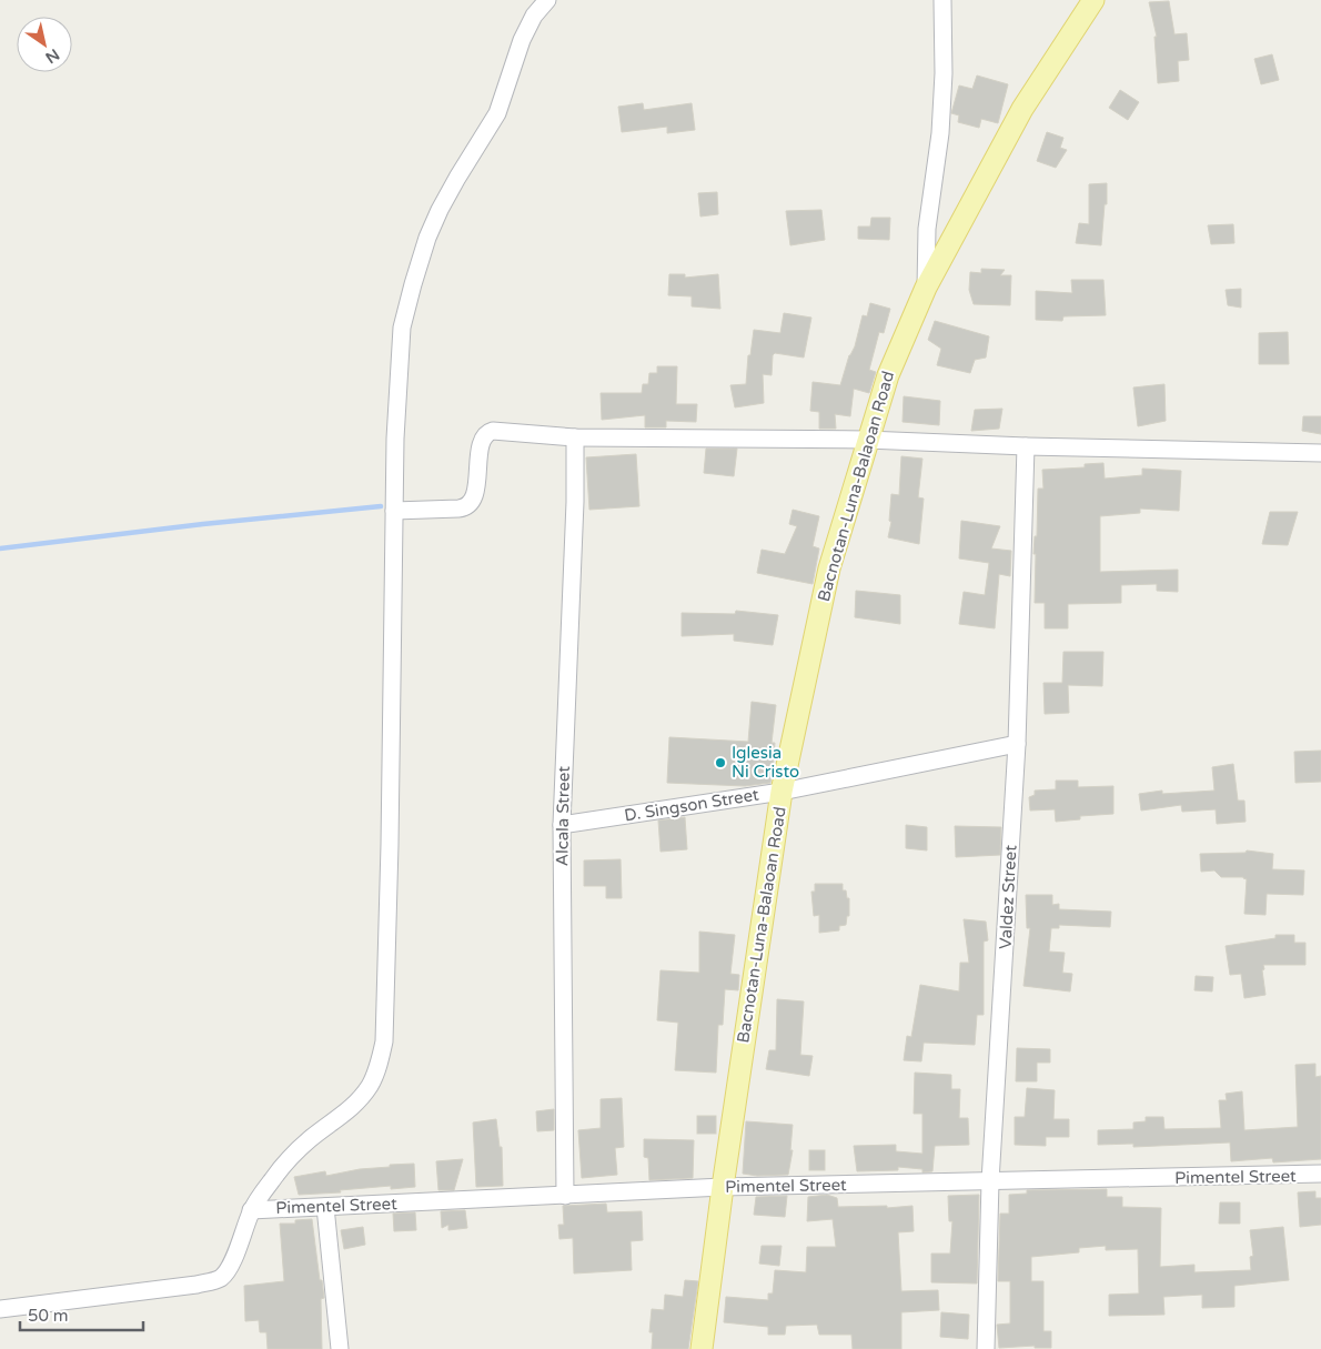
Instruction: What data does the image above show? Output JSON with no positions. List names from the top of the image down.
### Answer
{
  "streets": {
    "main road": ["Bacnotan-Luna-Balaoan Road"],
    "street": [
      "D. Singson Street",
      "Alcala Street",
      "Valdez Street",
      "Pimentel Street"
    ]
  },
  "crossings": [
    ["Bacnotan-Luna-Balaoan Road", "D. Singson Street"],
    ["Bacnotan-Luna-Balaoan Road", "Pimentel Street"],
    ["D. Singson Street", "Alcala Street"],
    ["D. Singson Street", "Valdez Street"],
    ["Alcala Street", "Pimentel Street"],
    ["Valdez Street", "Pimentel Street"]
  ],
  "places": ["Iglesia Ni Cristo"],
  "scale_bar": "50 m",
  "north": "bottom right"
}
